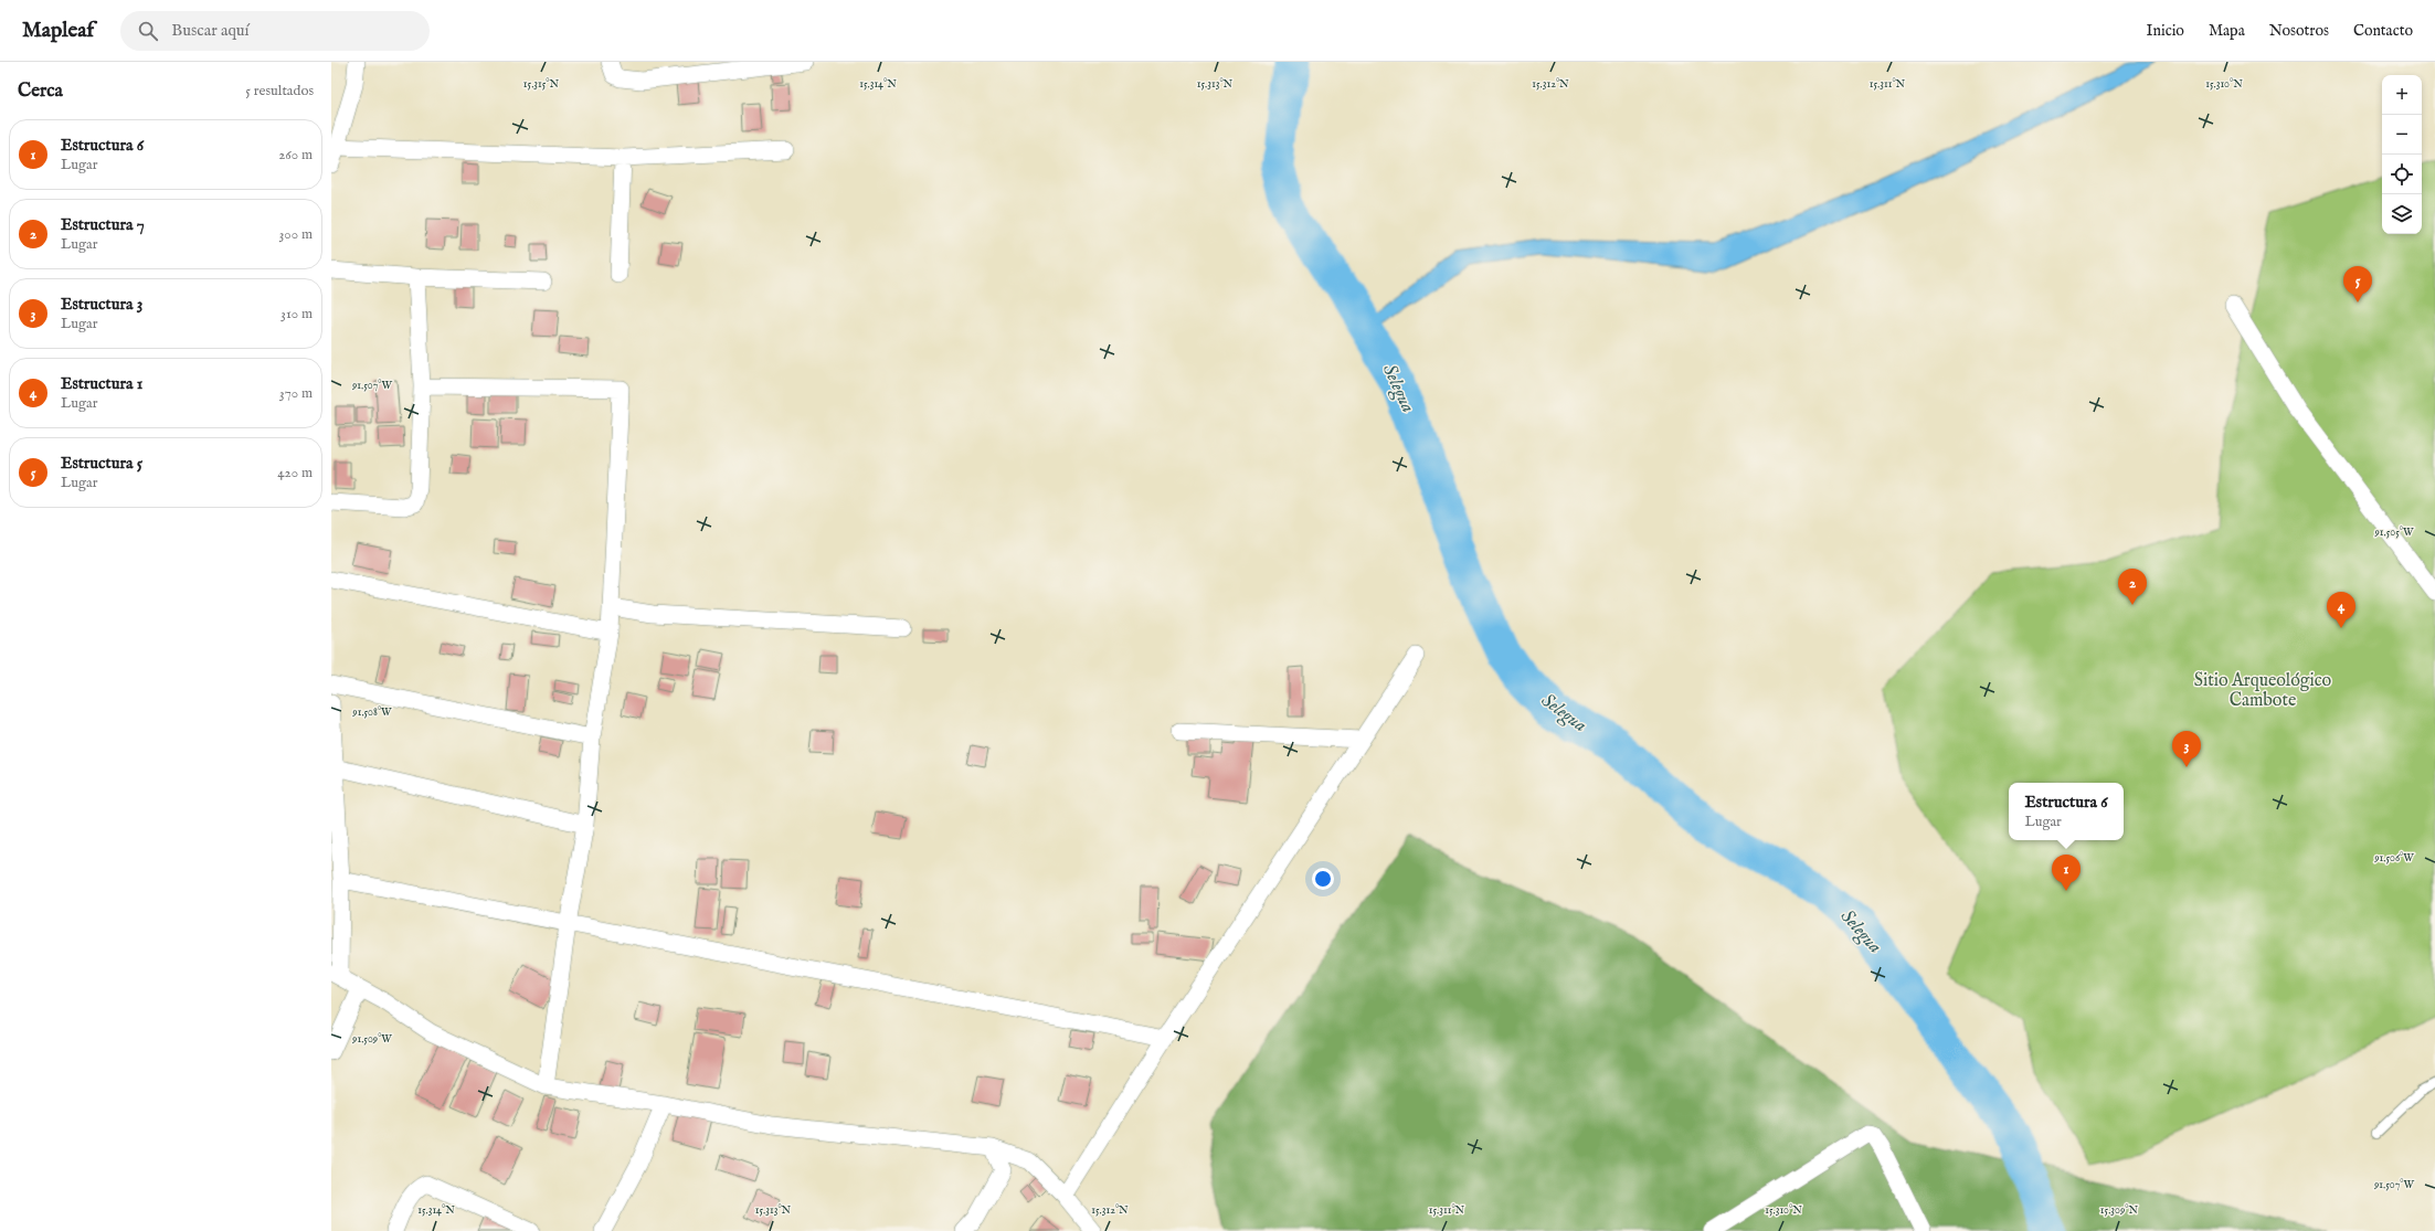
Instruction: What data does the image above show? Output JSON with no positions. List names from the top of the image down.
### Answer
{
  "water": ["Selegua"],
  "parks": ["Sitio Arqueológico Cambote"],
  "page": {
    "header": "Mapleaf",
    "search": "Buscar aquí",
    "nav": [
      "Inicio",
      "Mapa",
      "Nosotros",
      "Contacto"
    ],
    "heading": ["Cerca", "5 resultados"],
    "map_buttons": ["+", "−"],
    "list": [
      {
        "mark": "1",
        "name": "Estructura 6",
        "note": "Lugar",
        "value": "260 m"
      },
      {
        "mark": "2",
        "name": "Estructura 7",
        "note": "Lugar",
        "value": "300 m"
      },
      {
        "mark": "3",
        "name": "Estructura 3",
        "note": "Lugar",
        "value": "310 m"
      },
      {
        "mark": "4",
        "name": "Estructura 1",
        "note": "Lugar",
        "value": "370 m"
      },
      {
        "mark": "5",
        "name": "Estructura 5",
        "note": "Lugar",
        "value": "420 m"
      }
    ],
    "pins": [
      "5",
      "2",
      "4",
      "3",
      "1"
    ],
    "popup": ["Estructura 6", "Lugar"]
  },
  "coordinates": [
    "15.312°N",
    "15.315°N",
    "15.314°N",
    "15.313°N",
    "15.311°N",
    "15.310°N",
    "91.507°W",
    "91.505°W",
    "91.508°W",
    "91.506°W",
    "91.509°W",
    "15.309°N"
  ]
}
